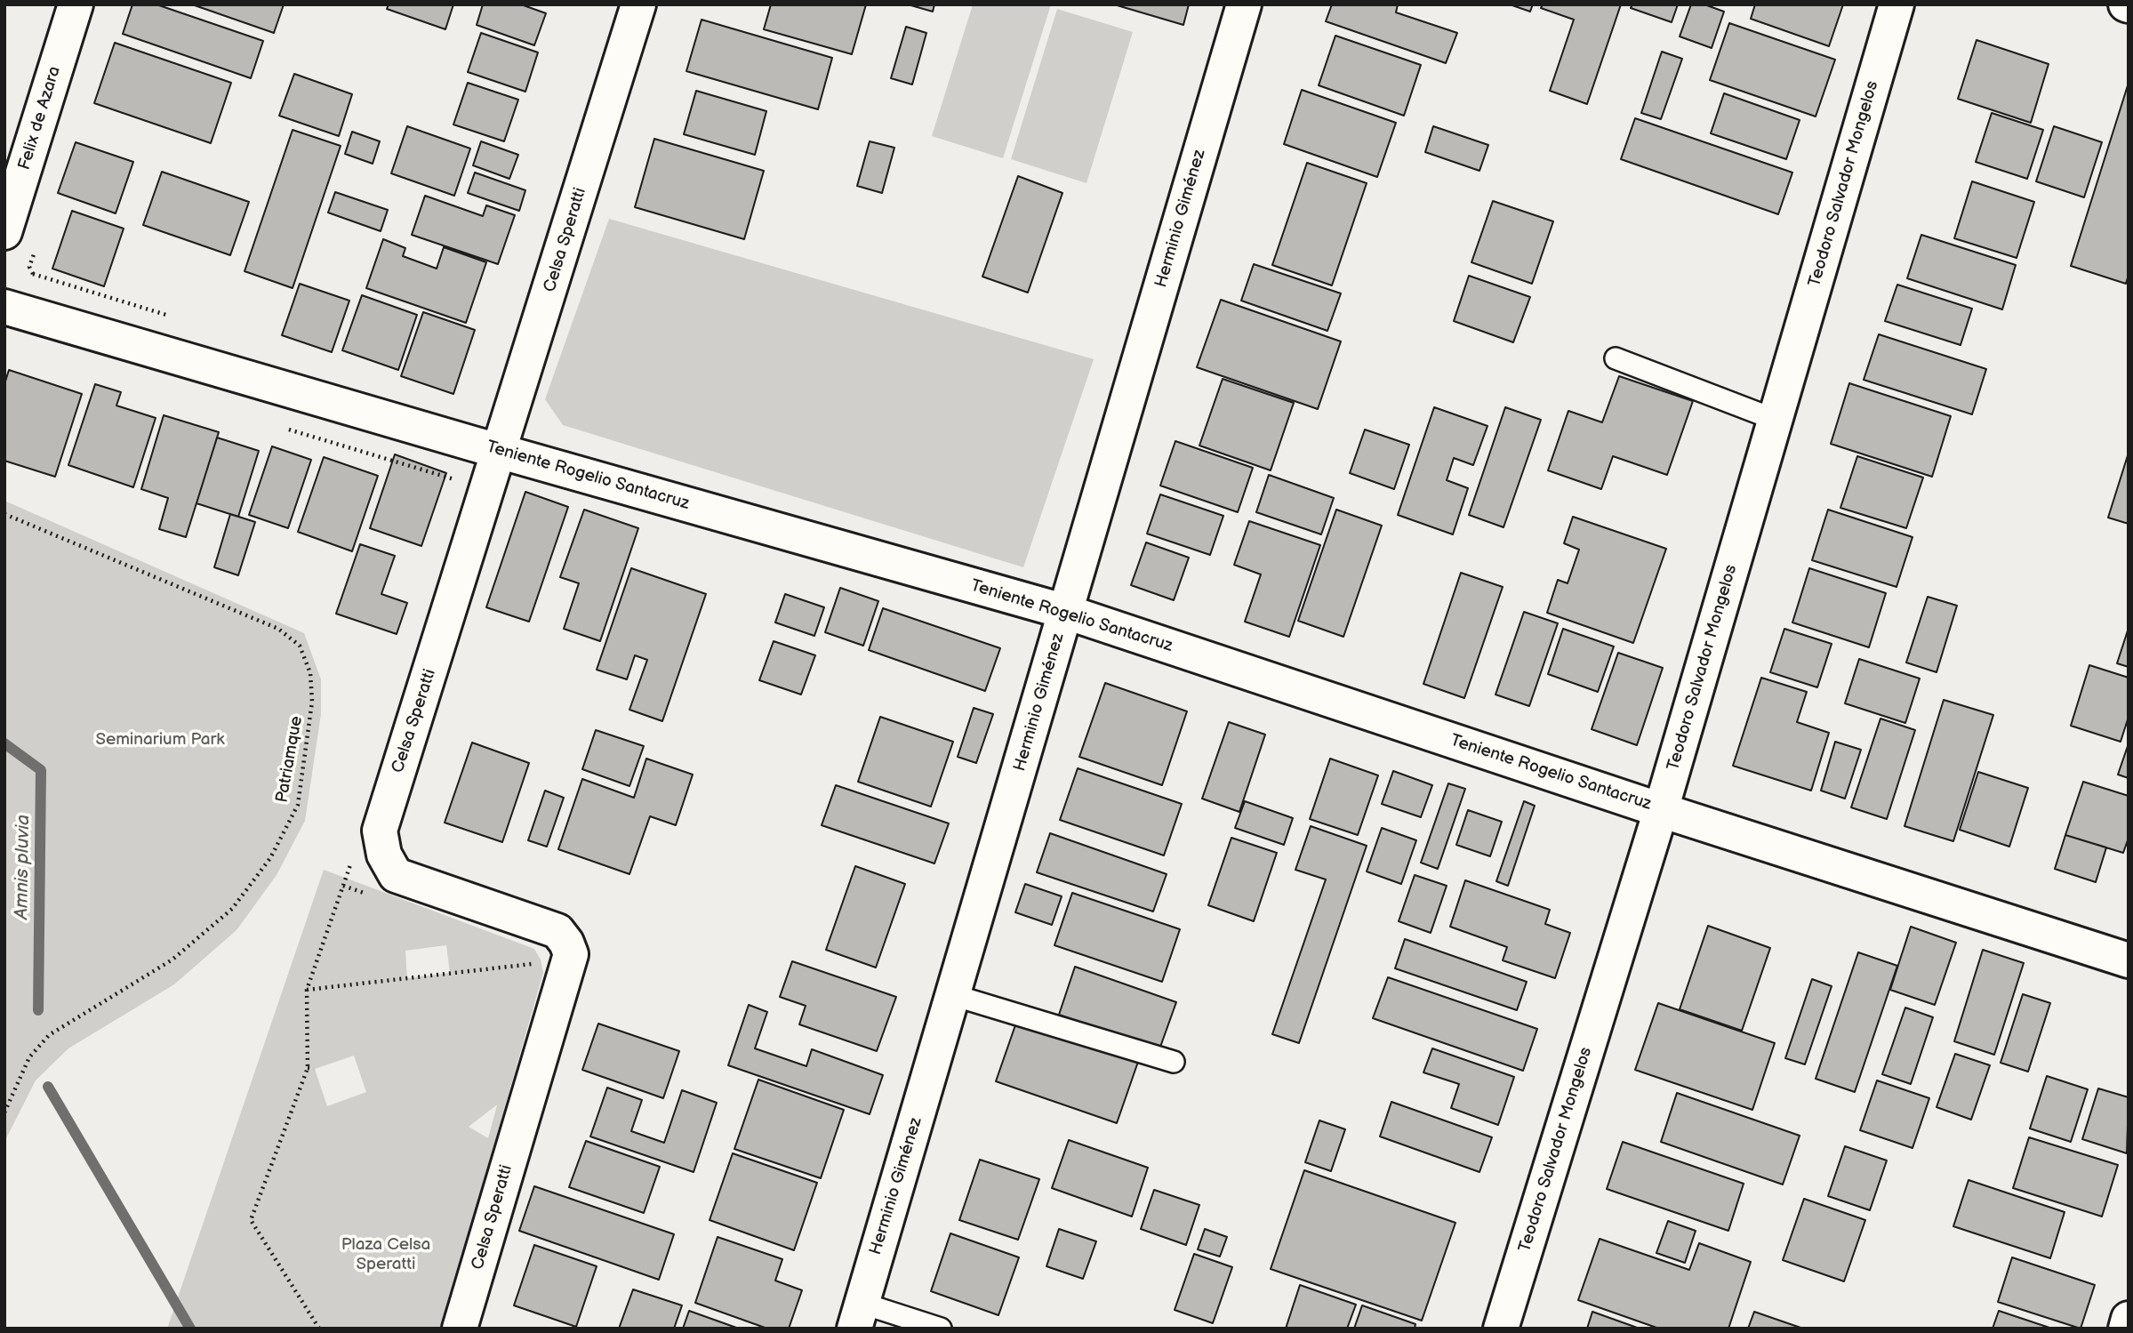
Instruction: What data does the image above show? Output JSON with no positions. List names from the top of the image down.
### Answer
{
  "streets": {
    "street": [
      "Felix de Azara",
      "Teodoro Salvador Mongelos",
      "Herminio Giménez",
      "Celsa Speratti",
      "Teniente Rogelio Santacruz"
    ],
    "path": ["Patriamque"]
  },
  "crossings": [
    ["Teodoro Salvador Mongelos", "Teniente Rogelio Santacruz"],
    ["Herminio Giménez", "Teniente Rogelio Santacruz"],
    ["Celsa Speratti", "Teniente Rogelio Santacruz"]
  ],
  "water": ["Amnis pluvia"],
  "parks": ["Seminarium Park", "Plaza Celsa Speratti"]
}
